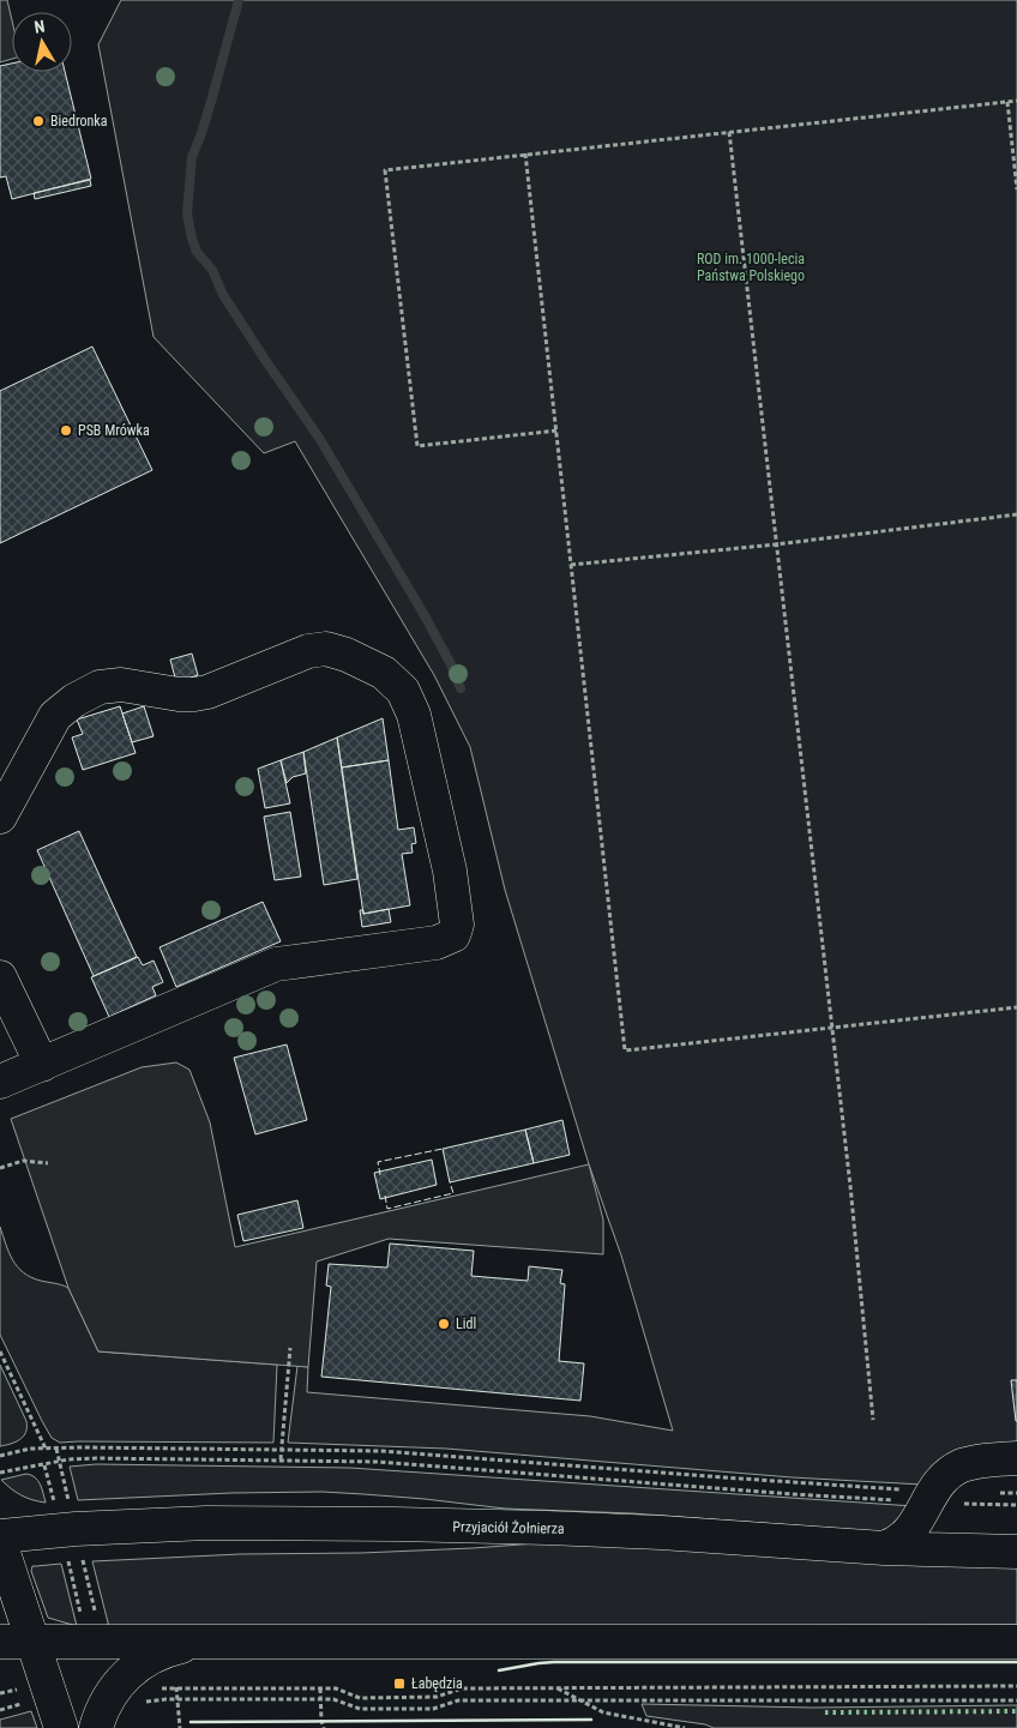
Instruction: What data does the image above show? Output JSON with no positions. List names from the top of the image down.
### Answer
{
  "streets": {
    "street": ["Przyjaciół Żołnierza"]
  },
  "parks": ["ROD im. 1000-lecia Państwa Polskiego"],
  "places": {
    "other": ["Biedronka", "PSB Mrówka", "Lidl"],
    "transit": ["Łabędzia"]
  },
  "north": "top"
}
